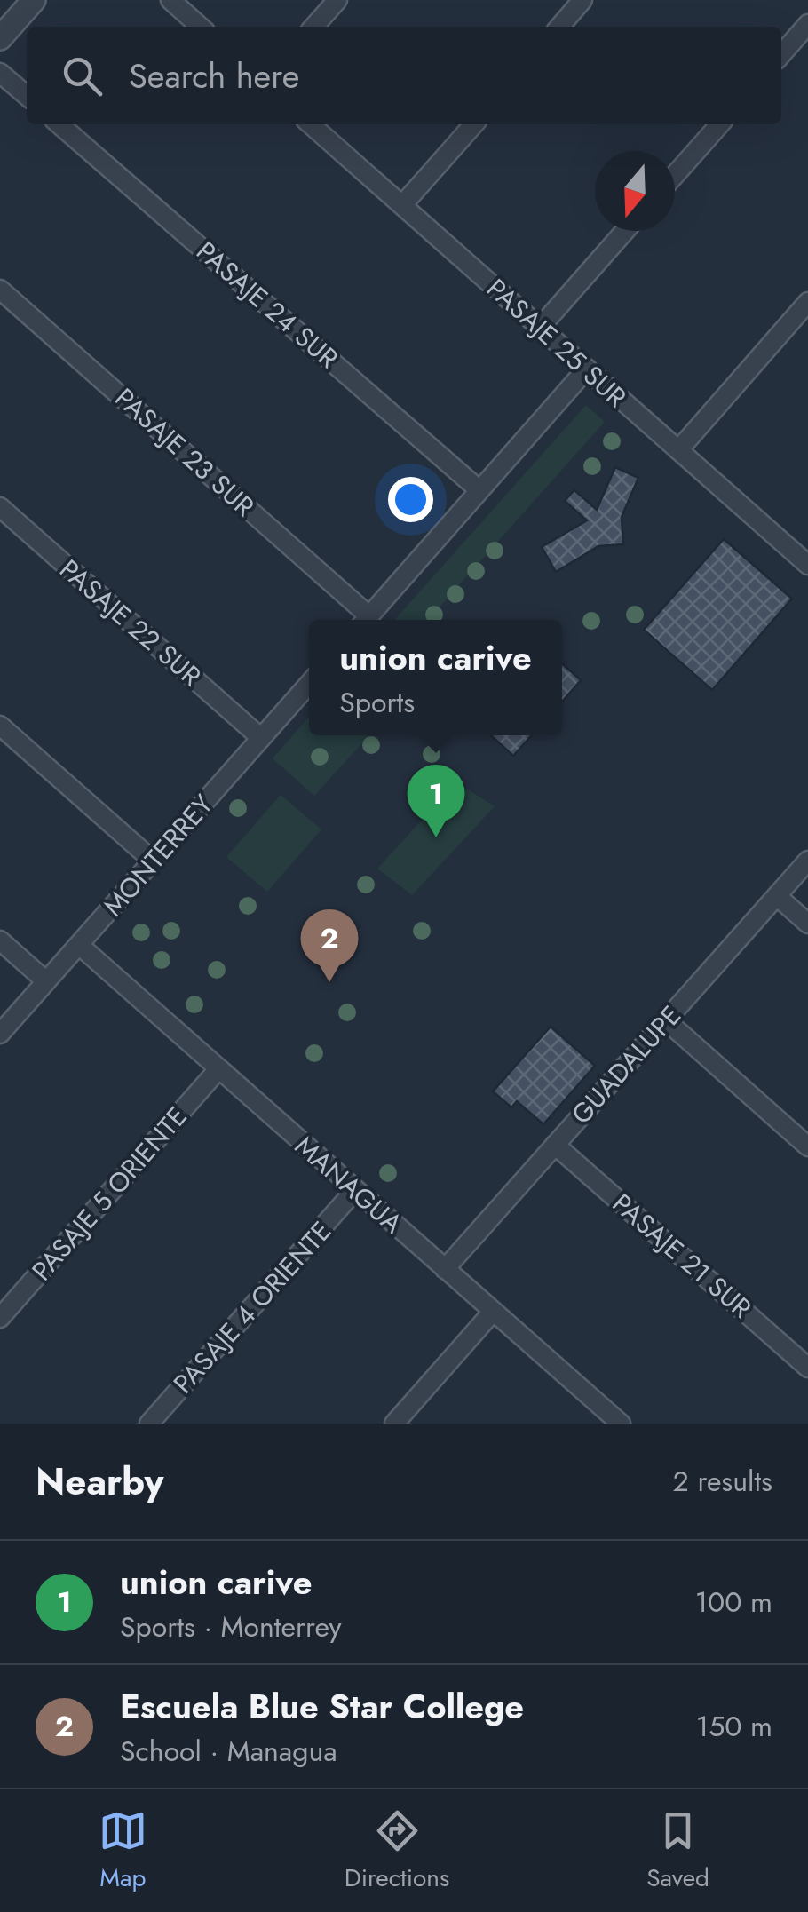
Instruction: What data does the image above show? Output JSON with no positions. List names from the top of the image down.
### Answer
{
  "streets": {
    "street": [
      "PASAJE 24 SUR",
      "PASAJE 25 SUR",
      "PASAJE 23 SUR",
      "PASAJE 22 SUR",
      "MONTERREY",
      "GUADALUPE",
      "MANAGUA",
      "PASAJE 5 ORIENTE",
      "PASAJE 21 SUR",
      "PASAJE 4 ORIENTE"
    ]
  },
  "crossings": [
    ["PASAJE 22 SUR", "MONTERREY"],
    ["MONTERREY", "MANAGUA"],
    ["GUADALUPE", "MANAGUA"],
    ["GUADALUPE", "PASAJE 21 SUR"],
    ["MANAGUA", "PASAJE 5 ORIENTE"],
    ["MANAGUA", "PASAJE 4 ORIENTE"]
  ],
  "north": "bottom",
  "page": {
    "search": "Search here",
    "popup": ["union carive", "Sports"],
    "pins": ["1", "2"],
    "heading": ["Nearby", "2 results"],
    "list": [
      {
        "mark": "1",
        "name": "union carive",
        "note": "Sports · Monterrey",
        "value": "100 m"
      },
      {
        "mark": "2",
        "name": "Escuela Blue Star College",
        "note": "School · Managua",
        "value": "150 m"
      }
    ],
    "nav": ["Map", "Directions", "Saved"]
  }
}
